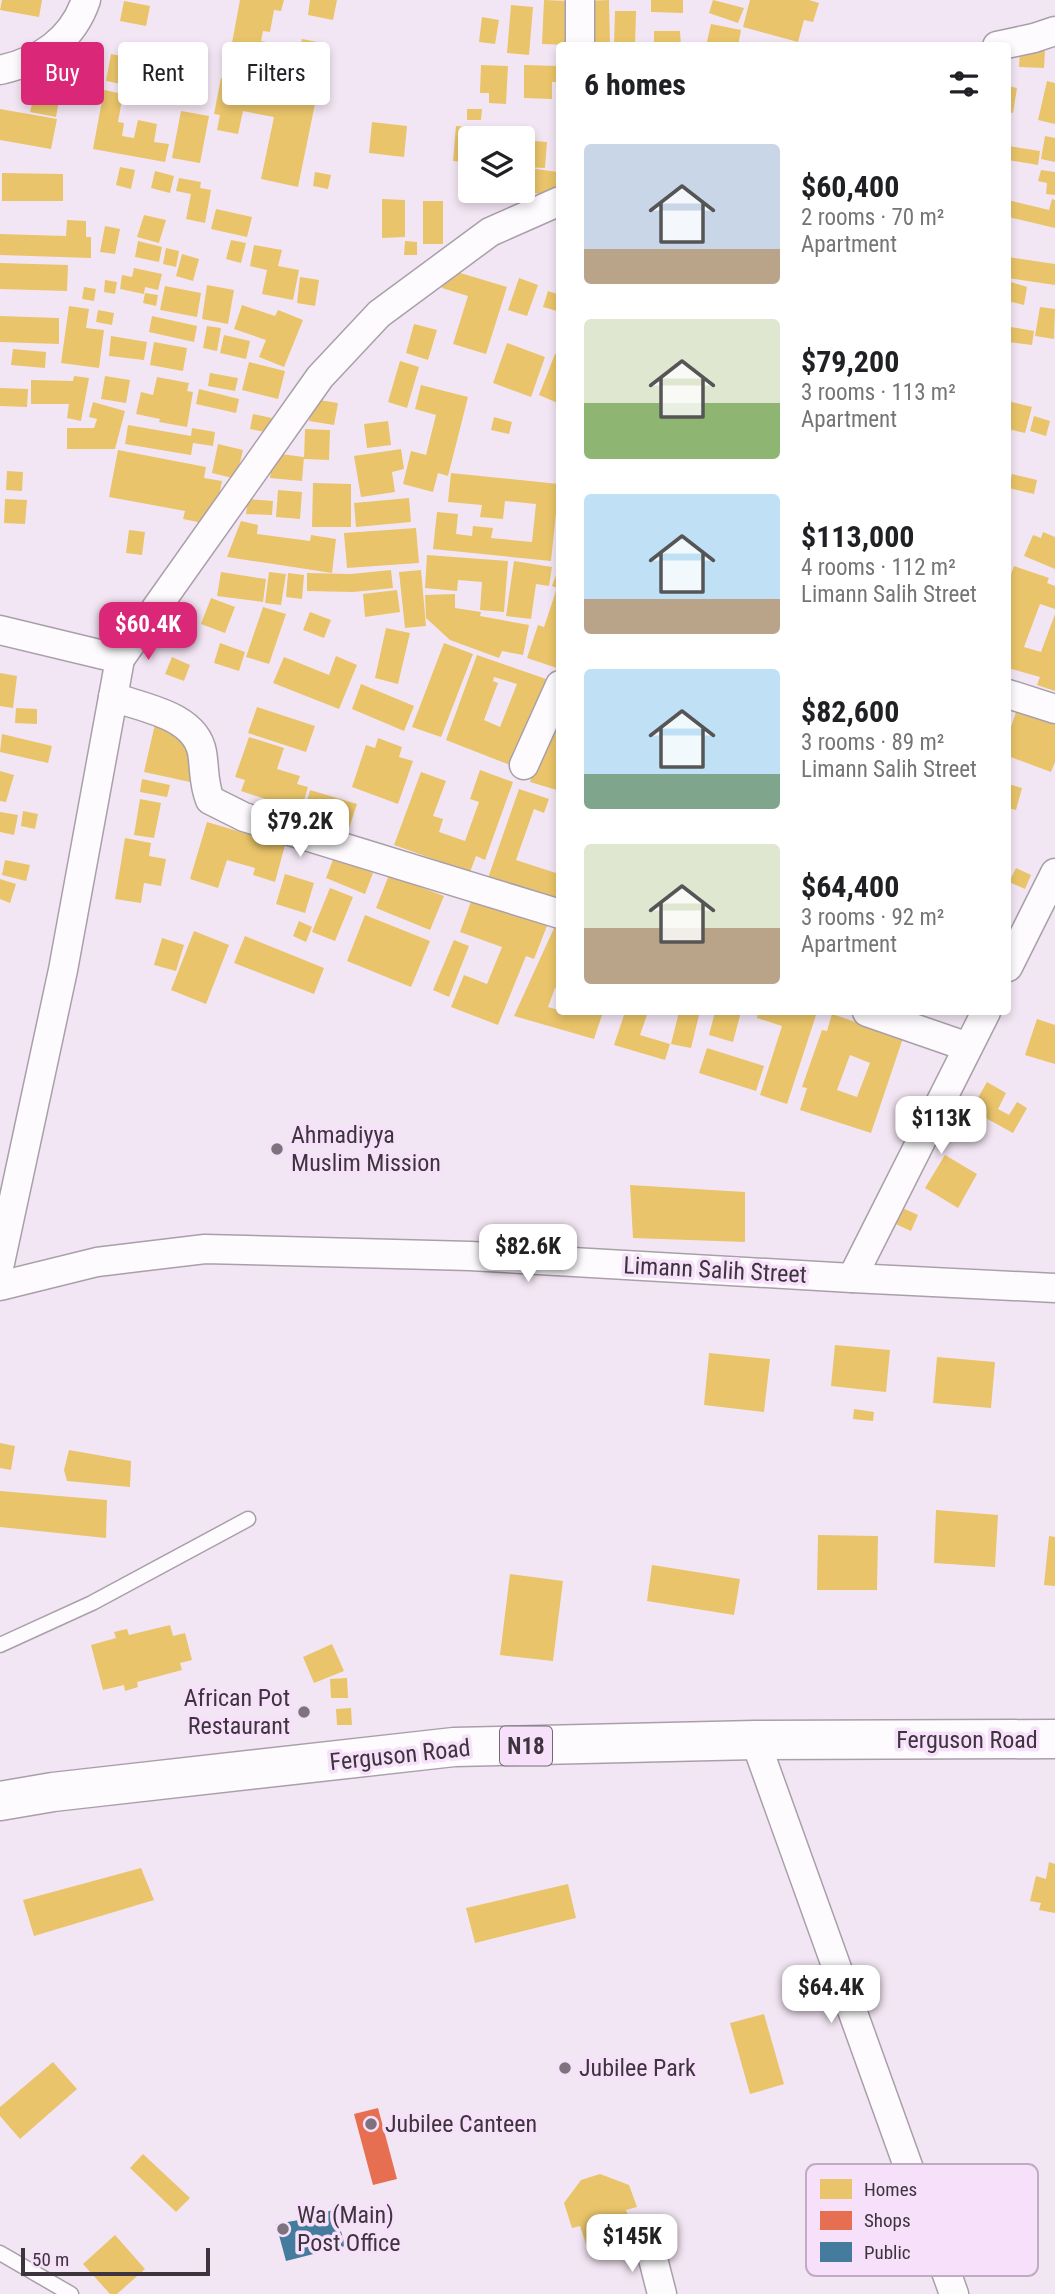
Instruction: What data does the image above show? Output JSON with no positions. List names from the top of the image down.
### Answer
{
  "streets": {
    "highway": ["Ferguson Road", "N18"],
    "street": ["Limann Salih Street"]
  },
  "places": [
    "Ahmadiyya Muslim Mission",
    "African Pot Restaurant",
    "Jubilee Park",
    "Jubilee Canteen",
    "Wa (Main) Post Office"
  ],
  "legend": ["Homes", "Shops", "Public"],
  "scale_bar": "50 m",
  "page": {
    "chip": ["Buy", "Rent", "Filters"],
    "heading": "6 homes",
    "list": [
      {
        "name": "$60,400",
        "note": "2 rooms · 70 m² · Apartment"
      },
      {
        "name": "$79,200",
        "note": "3 rooms · 113 m² · Apartment"
      },
      {
        "name": "$113,000",
        "note": "4 rooms · 112 m² · Limann Salih Street"
      },
      {
        "name": "$82,600",
        "note": "3 rooms · 89 m² · Limann Salih Street"
      },
      {
        "name": "$64,400",
        "note": "3 rooms · 92 m² · Apartment"
      }
    ],
    "price": [
      "$60.4K",
      "$79.2K",
      "$113K",
      "$82.6K",
      "$64.4K",
      "$145K"
    ],
    "scale": "50 m"
  }
}
